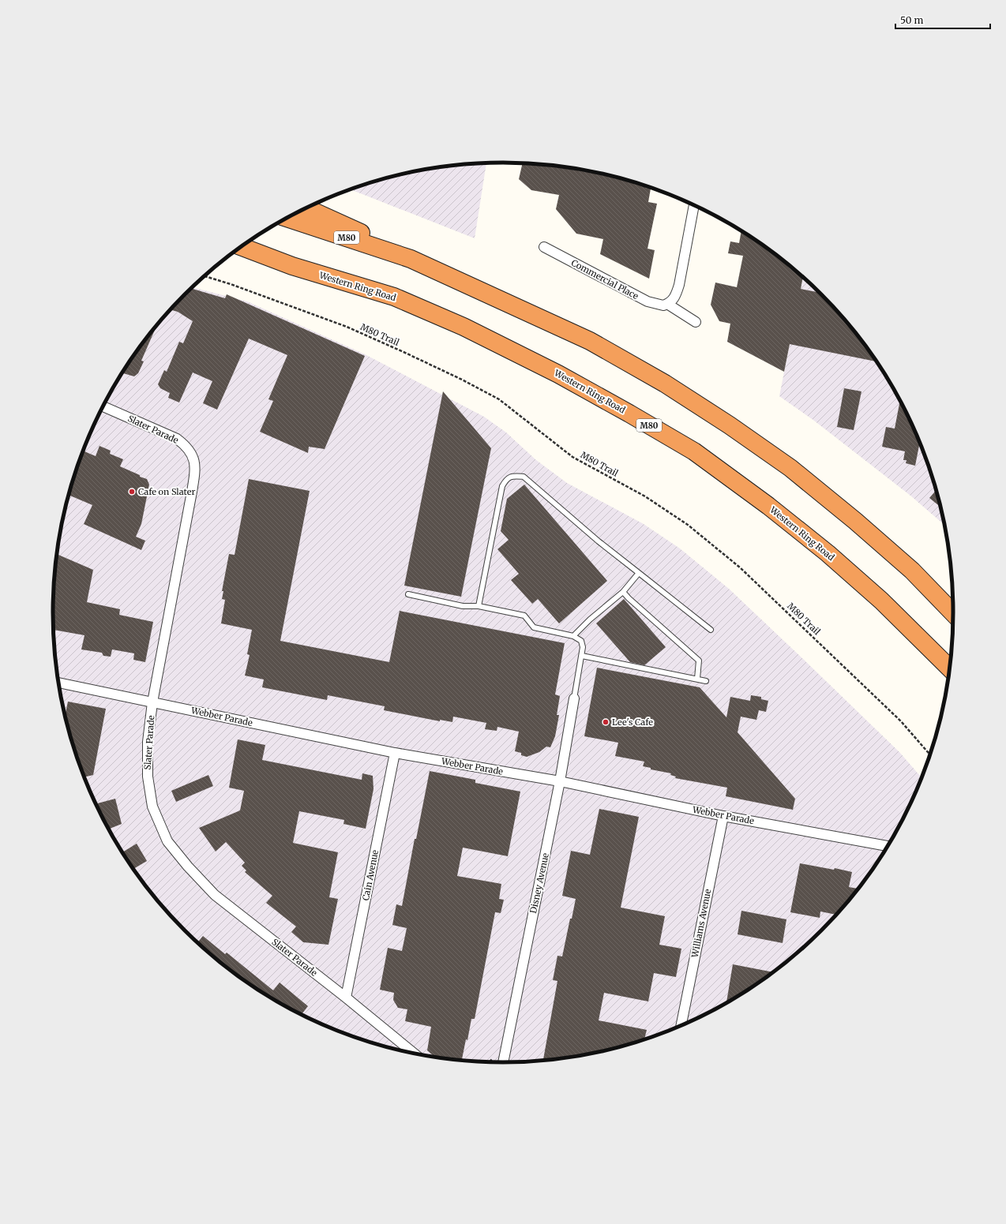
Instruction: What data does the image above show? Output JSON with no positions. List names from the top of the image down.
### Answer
{
  "streets": {
    "highway": ["M80", "Western Ring Road"],
    "street": [
      "Commercial Place",
      "Slater Parade",
      "Webber Parade",
      "Cain Avenue",
      "Disney Avenue",
      "Williams Avenue"
    ],
    "path": ["M80 Trail"]
  },
  "crossings": [
    ["Slater Parade", "Webber Parade"],
    ["Slater Parade", "Cain Avenue"],
    ["Webber Parade", "Cain Avenue"],
    ["Webber Parade", "Disney Avenue"],
    ["Webber Parade", "Williams Avenue"]
  ],
  "places": ["Cafe on Slater", "Lee's Cafe"],
  "scale_bar": "50 m"
}
